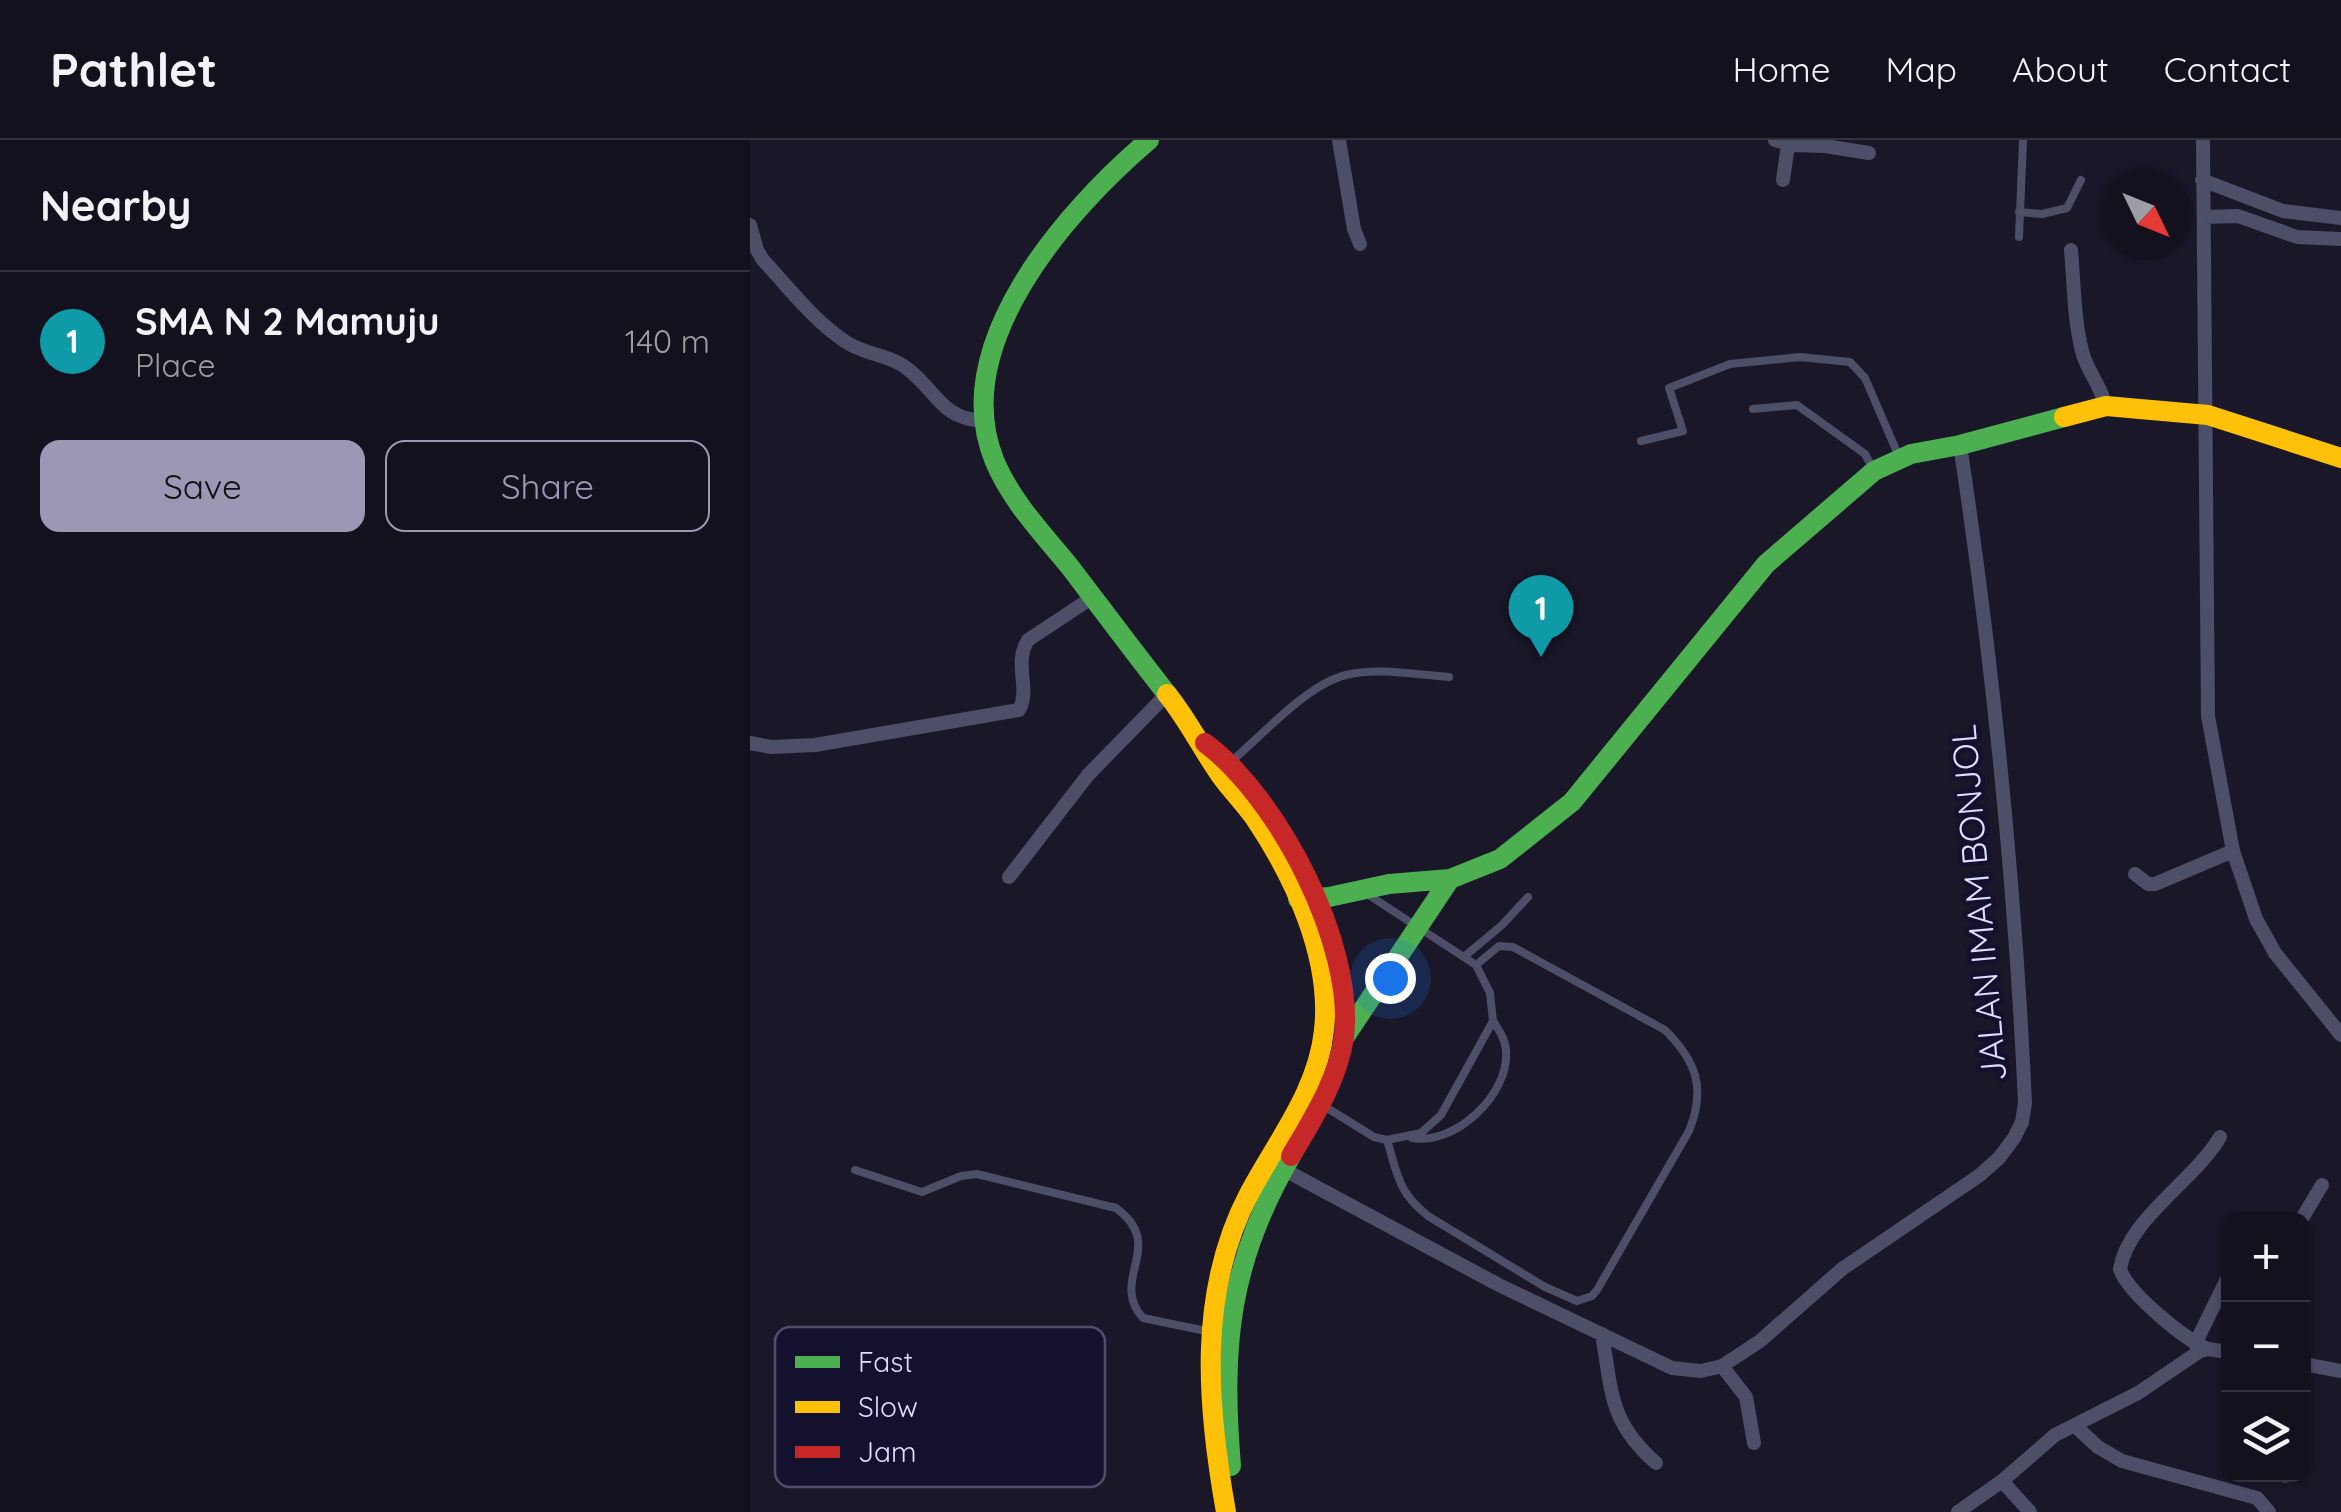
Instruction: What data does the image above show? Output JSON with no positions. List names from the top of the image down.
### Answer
{
  "streets": {
    "street": ["JALAN IMAM BONJOL"]
  },
  "legend": ["Fast", "Slow", "Jam"],
  "north": "bottom right",
  "page": {
    "header": "Pathlet",
    "nav": [
      "Home",
      "Map",
      "About",
      "Contact"
    ],
    "heading": "Nearby",
    "list": [
      {
        "mark": "1",
        "name": "SMA N 2 Mamuju",
        "note": "Place",
        "value": "140 m"
      }
    ],
    "buttons": ["Save", "Share"],
    "pins": "1",
    "map_buttons": ["+", "−"]
  }
}
